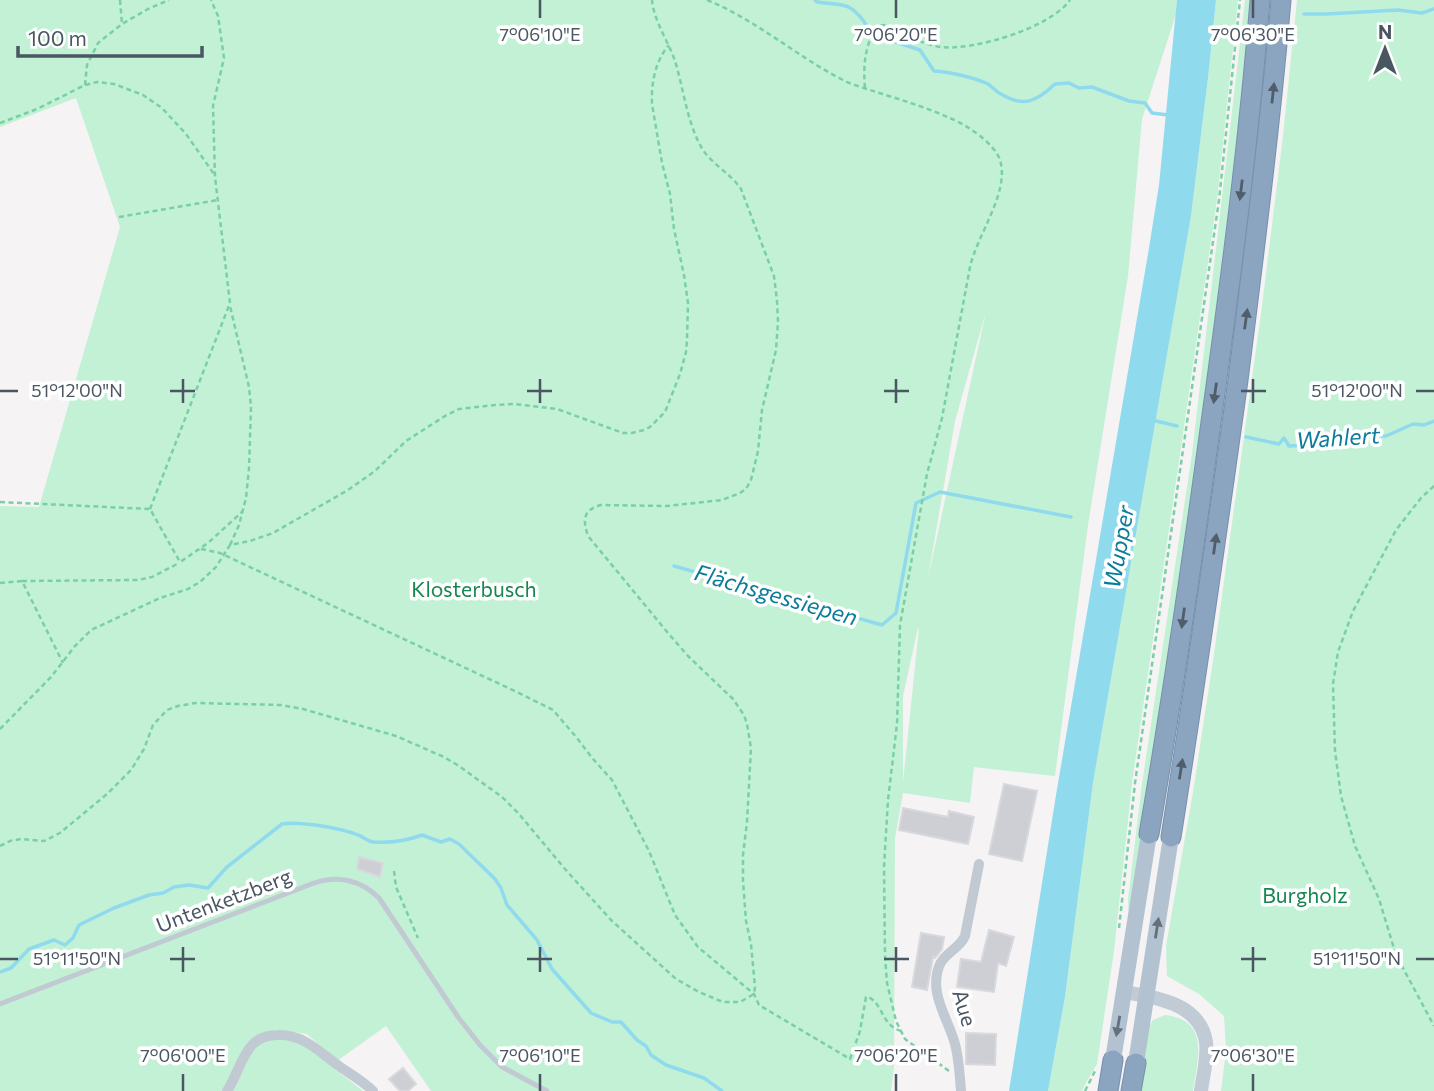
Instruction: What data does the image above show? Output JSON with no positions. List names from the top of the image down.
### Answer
{
  "streets": {
    "street": ["Aue"],
    "lane": ["Untenketzberg"]
  },
  "water": ["Wahlert", "Wupper", "Flächsgessiepen"],
  "parks": ["Klosterbusch", "Burgholz"],
  "scale_bar": "100 m",
  "north": "top",
  "coordinates": [
    "7°06'10\"E",
    "7°06'20\"E",
    "7°06'30\"E",
    "51°12'00\"N",
    "51°11'50\"N",
    "7°06'00\"E"
  ]
}
